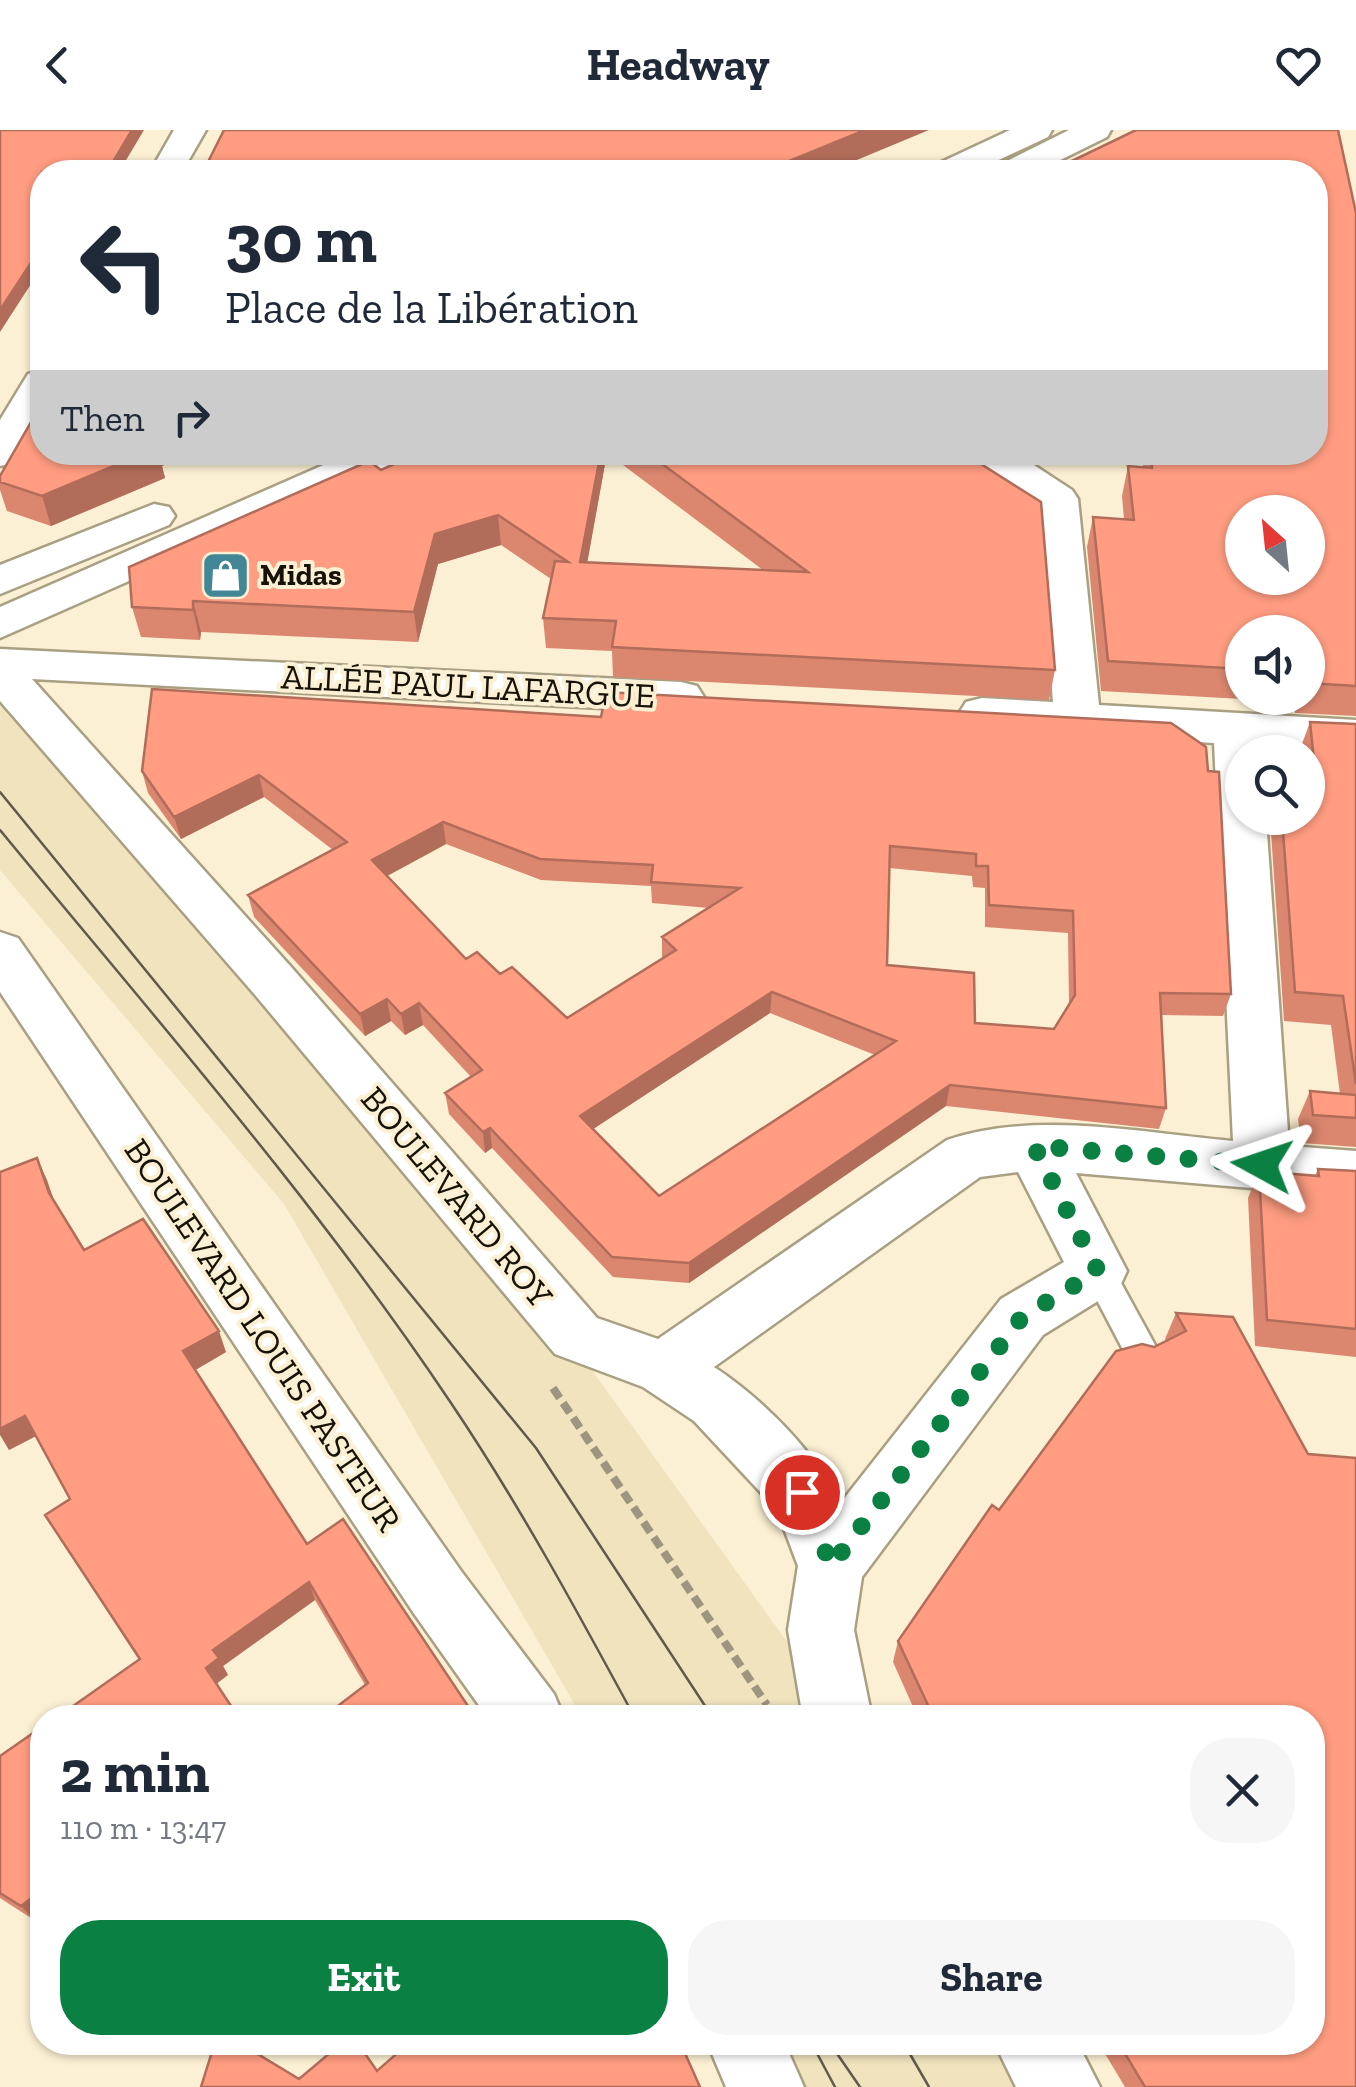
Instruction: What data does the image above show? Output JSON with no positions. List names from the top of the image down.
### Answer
{
  "streets": {
    "street": ["ALLÉE PAUL LAFARGUE", "BOULEVARD ROY", "BOULEVARD LOUIS PASTEUR"]
  },
  "places": {
    "shop": ["Midas"]
  },
  "north": "top left",
  "page": {
    "header": "Headway",
    "turn": ["30 m", "Place de la Libération"],
    "then": "Then",
    "heading": ["2 min", "110 m · 13:47"],
    "buttons": ["Exit", "Share"]
  }
}
